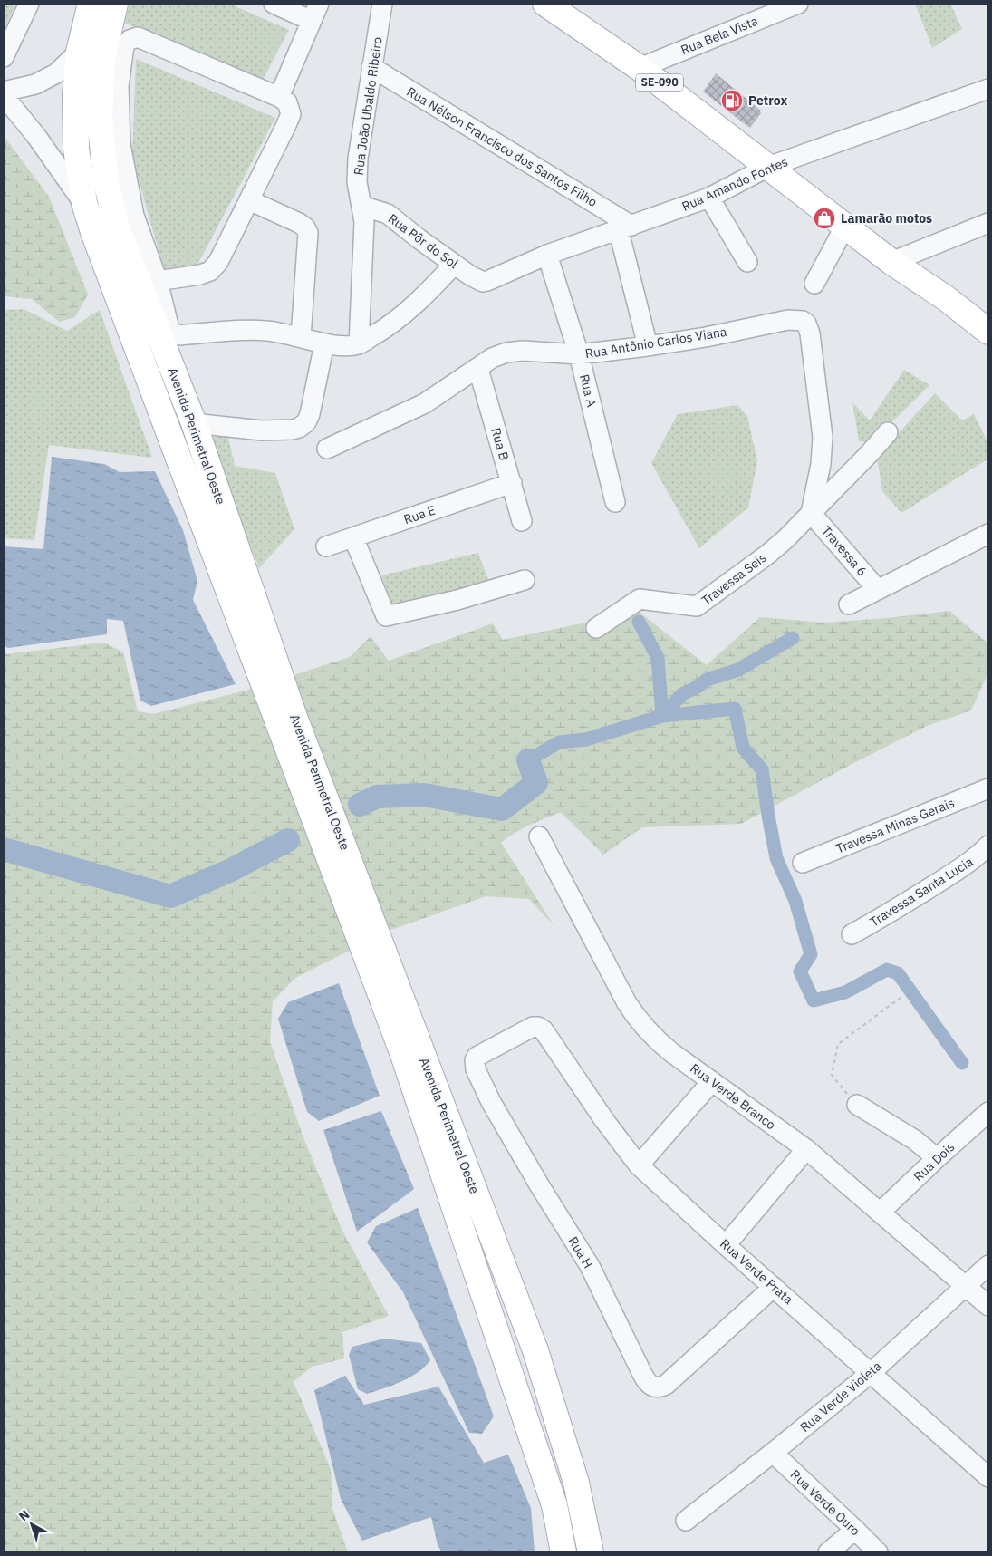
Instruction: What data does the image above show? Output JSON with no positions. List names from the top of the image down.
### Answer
{
  "streets": {
    "main road": ["SE-090", "Avenida Perimetral Oeste"],
    "street": [
      "Rua Bela Vista",
      "Rua João Ubaldo Ribeiro",
      "Rua Nélson Francisco dos Santos Filho",
      "Rua Amando Fontes",
      "Rua Pôr do Sol",
      "Rua Antônio Carlos Viana",
      "Rua A",
      "Rua B",
      "Rua E",
      "Travessa 6",
      "Travessa Seis",
      "Travessa Minas Gerais",
      "Travessa Santa Lucia",
      "Rua Verde Branco",
      "Rua Dois",
      "Rua H",
      "Rua Verde Prata",
      "Rua Verde Violeta",
      "Rua Verde Ouro"
    ]
  },
  "crossings": [
    ["Rua Bela Vista", "SE-090"],
    ["SE-090", "Rua Amando Fontes"],
    ["Rua João Ubaldo Ribeiro", "Rua Nélson Francisco dos Santos Filho"],
    ["Rua João Ubaldo Ribeiro", "Rua Pôr do Sol"],
    ["Rua Nélson Francisco dos Santos Filho", "Rua Amando Fontes"],
    ["Rua Amando Fontes", "Rua Pôr do Sol"],
    ["Rua Amando Fontes", "Rua A"],
    ["Rua Antônio Carlos Viana", "Rua A"],
    ["Rua Antônio Carlos Viana", "Rua B"],
    ["Rua Antônio Carlos Viana", "Travessa 6"],
    ["Rua Antônio Carlos Viana", "Travessa Seis"],
    ["Rua B", "Rua E"],
    ["Travessa 6", "Travessa Seis"],
    ["Rua Verde Branco", "Rua Dois"],
    ["Rua Verde Branco", "Rua Verde Violeta"],
    ["Rua H", "Rua Verde Prata"],
    ["Rua Verde Prata", "Rua Verde Violeta"],
    ["Rua Verde Violeta", "Rua Verde Ouro"]
  ],
  "places": {
    "fuel station": ["Petrox"],
    "shop": ["Lamarão motos"]
  },
  "north": "top left"
}
